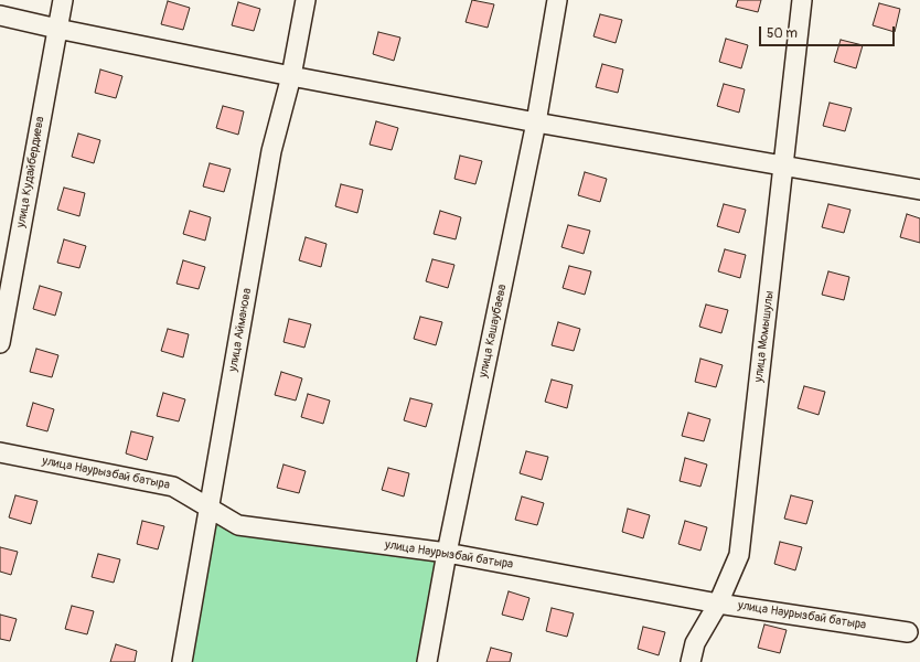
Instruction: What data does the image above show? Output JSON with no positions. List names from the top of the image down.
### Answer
{
  "streets": {
    "street": [
      "улица Кудайбердиева",
      "улица Айманова",
      "улица Кашаубаева",
      "улица Момышулы",
      "улица Наурызбай батыра"
    ]
  },
  "crossings": [
    ["улица Айманова", "улица Наурызбай батыра"],
    ["улица Кашаубаева", "улица Наурызбай батыра"],
    ["улица Момышулы", "улица Наурызбай батыра"]
  ],
  "scale_bar": "50 m"
}
